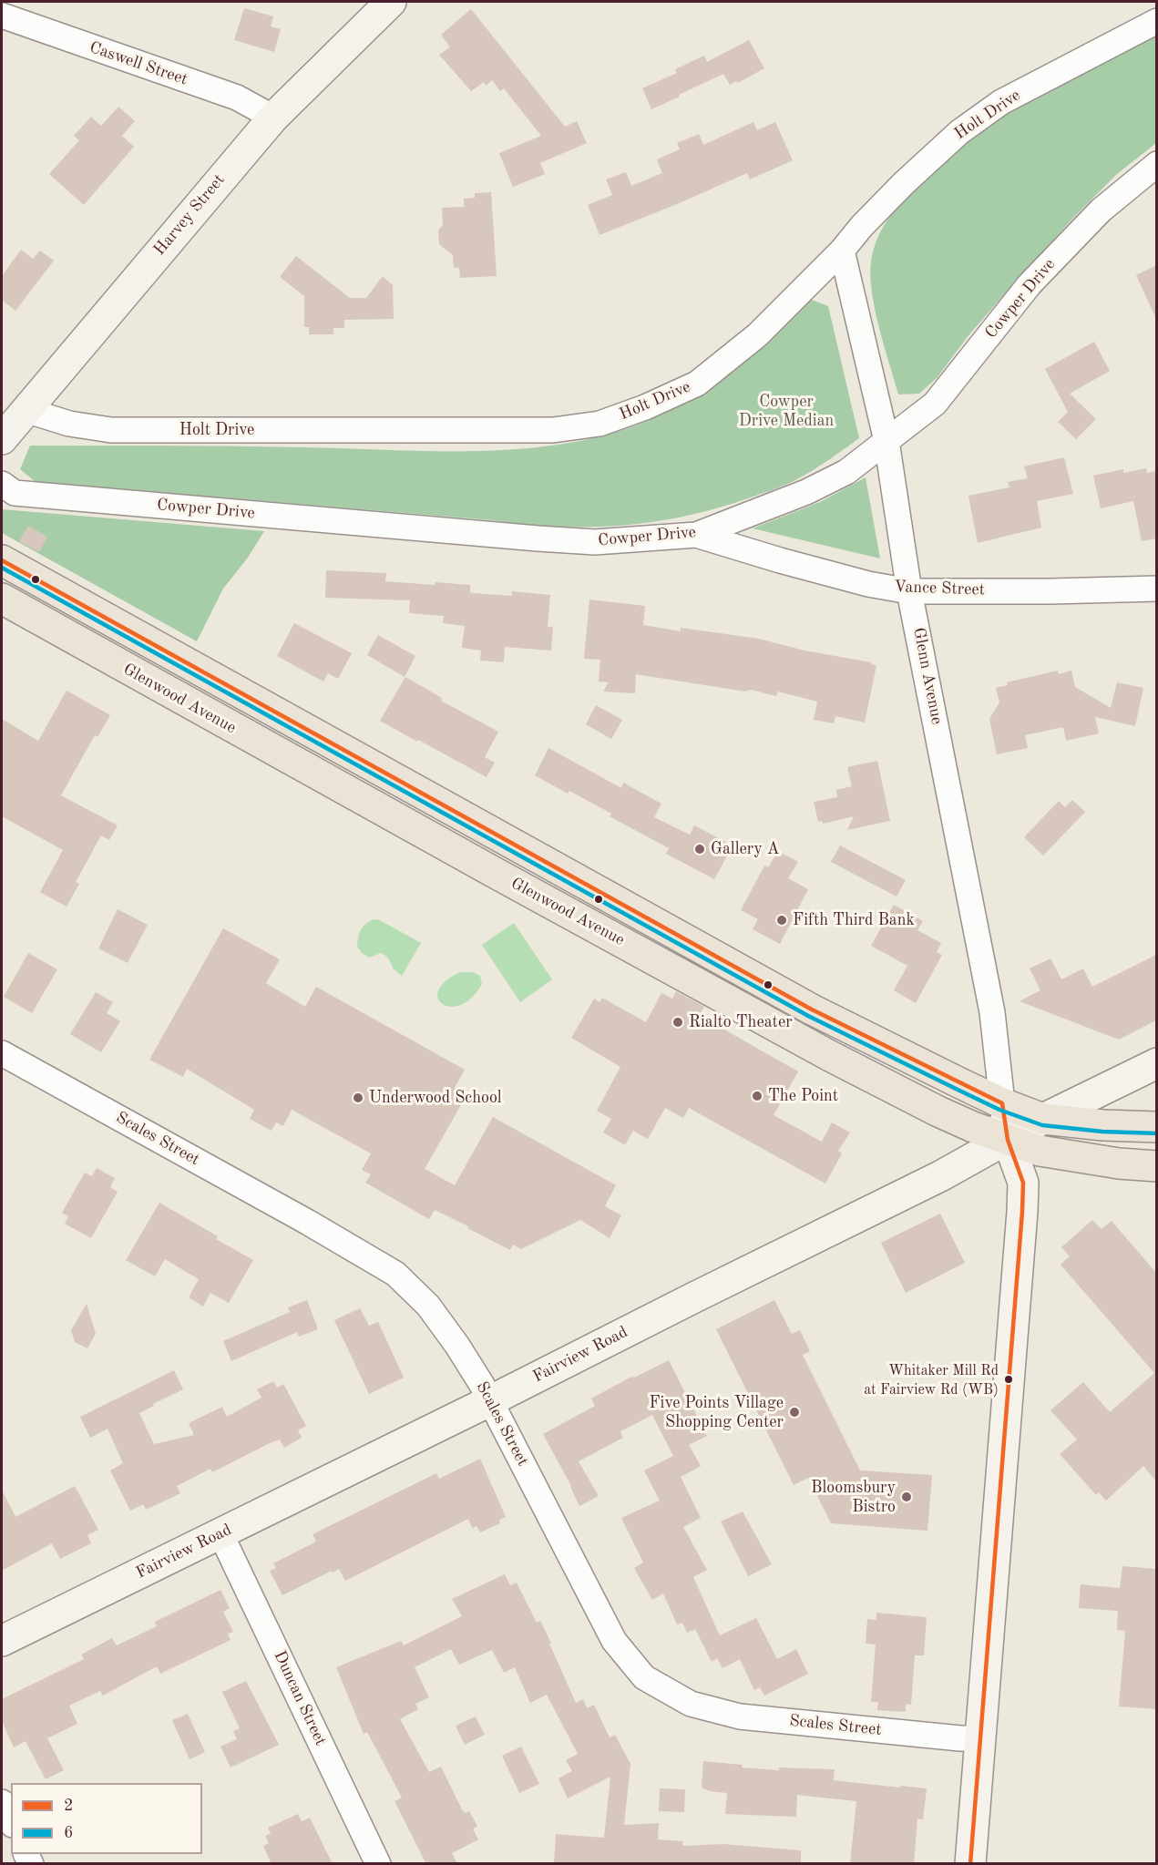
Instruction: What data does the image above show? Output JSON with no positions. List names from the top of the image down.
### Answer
{
  "streets": {
    "main road": ["Glenwood Avenue"],
    "street": [
      "Caswell Street",
      "Holt Drive",
      "Harvey Street",
      "Cowper Drive",
      "Vance Street",
      "Glenn Avenue",
      "Scales Street",
      "Fairview Road",
      "Duncan Street"
    ]
  },
  "crossings": [
    ["Caswell Street", "Harvey Street"],
    ["Holt Drive", "Harvey Street"],
    ["Holt Drive", "Glenn Avenue"],
    ["Cowper Drive", "Vance Street"],
    ["Cowper Drive", "Glenn Avenue"],
    ["Vance Street", "Glenn Avenue"],
    ["Glenn Avenue", "Glenwood Avenue"],
    ["Glenwood Avenue", "Fairview Road"],
    ["Scales Street", "Fairview Road"],
    ["Fairview Road", "Duncan Street"]
  ],
  "parks": ["Cowper Drive Median"],
  "places": [
    "Gallery A",
    "Fifth Third Bank",
    "Rialto Theater",
    "The Point",
    "Underwood School",
    "Whitaker Mill Rd at Fairview Rd (WB)",
    "Five Points Village Shopping Center",
    "Bloomsbury Bistro"
  ],
  "lines": ["transit line 2", "transit line 6"],
  "legend": ["2", "6"]
}
